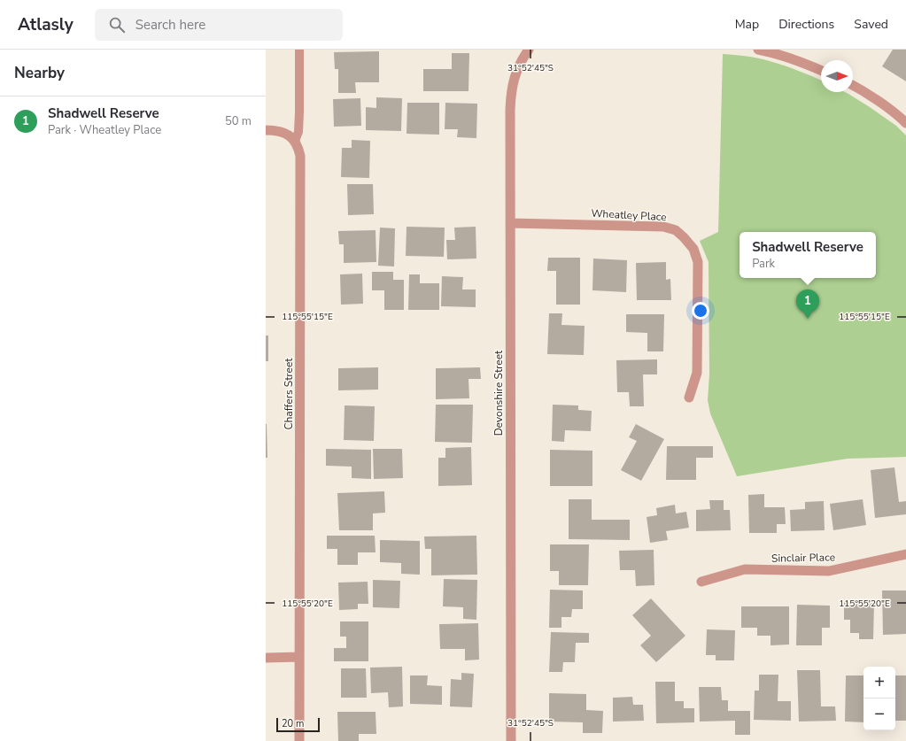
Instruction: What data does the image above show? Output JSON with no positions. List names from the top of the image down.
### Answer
{
  "streets": {
    "street": [
      "Wheatley Place",
      "Devonshire Street",
      "Chaffers Street",
      "Sinclair Place"
    ]
  },
  "crossings": [
    ["Wheatley Place", "Devonshire Street"]
  ],
  "scale_bar": "20 m",
  "north": "right",
  "page": {
    "header": "Atlasly",
    "search": "Search here",
    "nav": ["Map", "Directions", "Saved"],
    "heading": "Nearby",
    "list": [
      {
        "mark": "1",
        "name": "Shadwell Reserve",
        "note": "Park · Wheatley Place",
        "value": "50 m"
      }
    ],
    "popup": ["Shadwell Reserve", "Park"],
    "pins": "1",
    "map_buttons": ["+", "−"],
    "scale": "20 m"
  },
  "coordinates": ["31°52'45\"S", "115°55'15\"E", "115°55'20\"E"]
}
